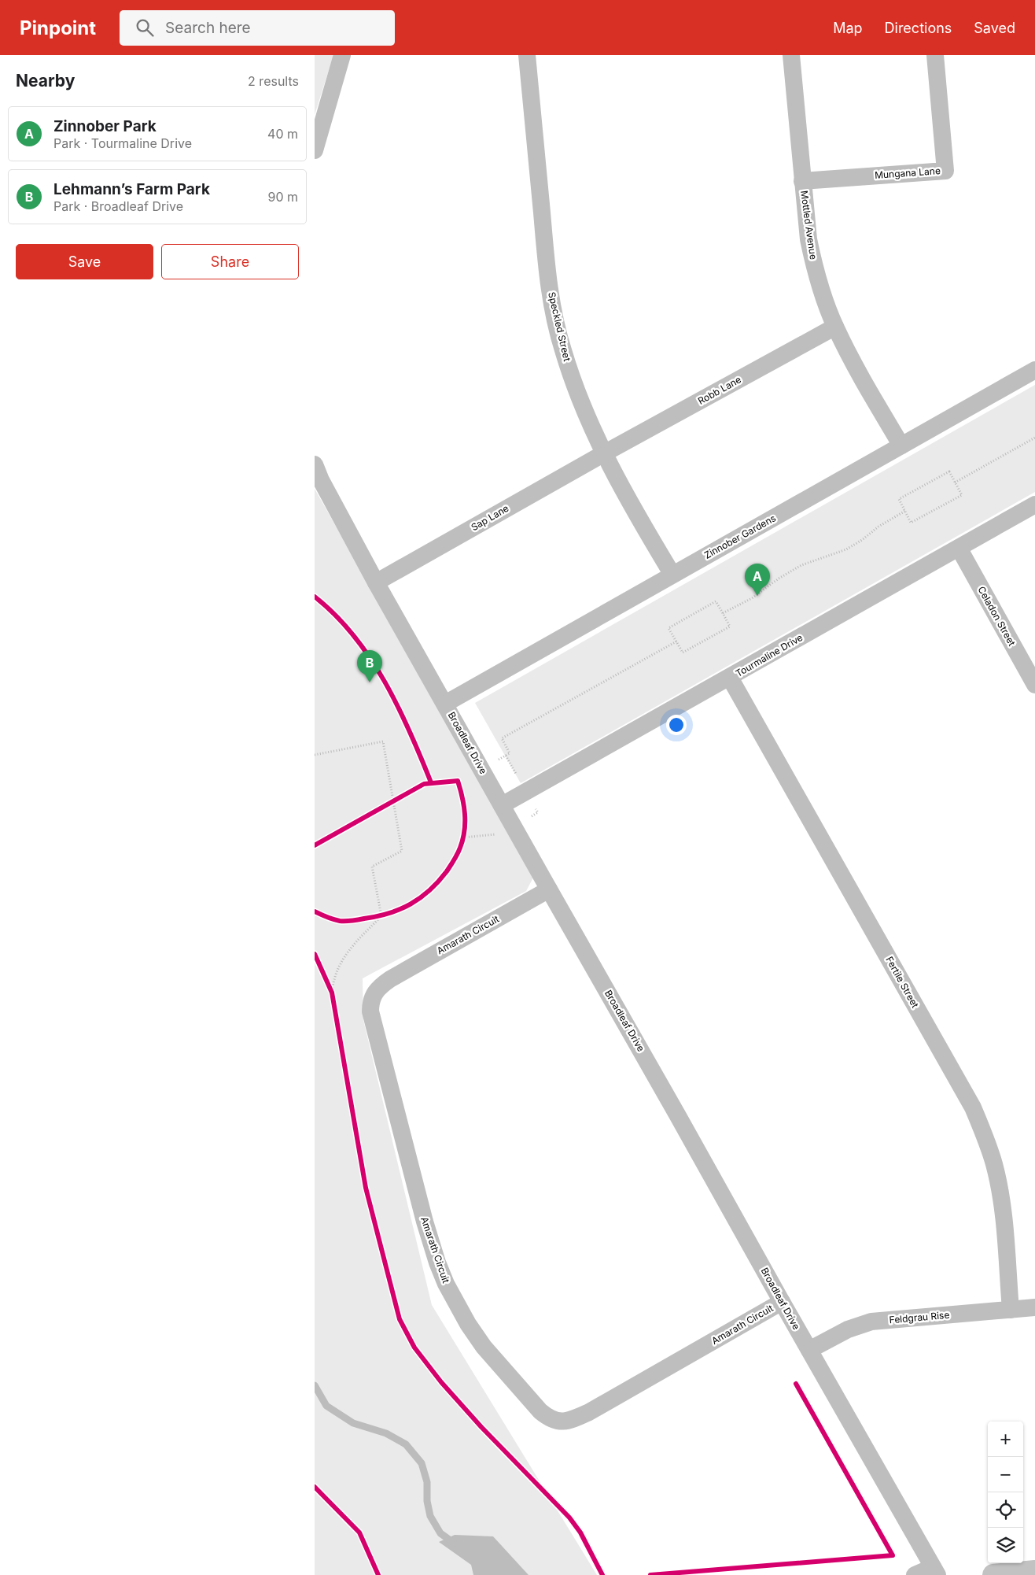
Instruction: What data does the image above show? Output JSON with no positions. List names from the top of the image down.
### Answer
{
  "streets": {
    "street": [
      "Mungana Lane",
      "Mottled Avenue",
      "Speckled Street",
      "Robb Lane",
      "Sap Lane",
      "Zinnober Gardens",
      "Celadon Street",
      "Tourmaline Drive",
      "Broadleaf Drive",
      "Amarath Circuit",
      "Fertile Street",
      "Feldgrau Rise"
    ]
  },
  "crossings": [
    ["Mungana Lane", "Mottled Avenue"],
    ["Mottled Avenue", "Robb Lane"],
    ["Mottled Avenue", "Zinnober Gardens"],
    ["Speckled Street", "Robb Lane"],
    ["Speckled Street", "Sap Lane"],
    ["Speckled Street", "Zinnober Gardens"],
    ["Robb Lane", "Sap Lane"],
    ["Sap Lane", "Broadleaf Drive"],
    ["Zinnober Gardens", "Broadleaf Drive"],
    ["Celadon Street", "Tourmaline Drive"],
    ["Tourmaline Drive", "Broadleaf Drive"],
    ["Tourmaline Drive", "Fertile Street"],
    ["Broadleaf Drive", "Amarath Circuit"],
    ["Broadleaf Drive", "Feldgrau Rise"],
    ["Fertile Street", "Feldgrau Rise"]
  ],
  "page": {
    "header": "Pinpoint",
    "search": "Search here",
    "nav": ["Map", "Directions", "Saved"],
    "heading": ["Nearby", "2 results"],
    "list": [
      {
        "mark": "A",
        "name": "Zinnober Park",
        "note": "Park · Tourmaline Drive",
        "value": "40 m"
      },
      {
        "mark": "B",
        "name": "Lehmann’s Farm Park",
        "note": "Park · Broadleaf Drive",
        "value": "90 m"
      }
    ],
    "buttons": ["Save", "Share"],
    "pins": ["A", "B"],
    "map_buttons": ["+", "−"]
  }
}
